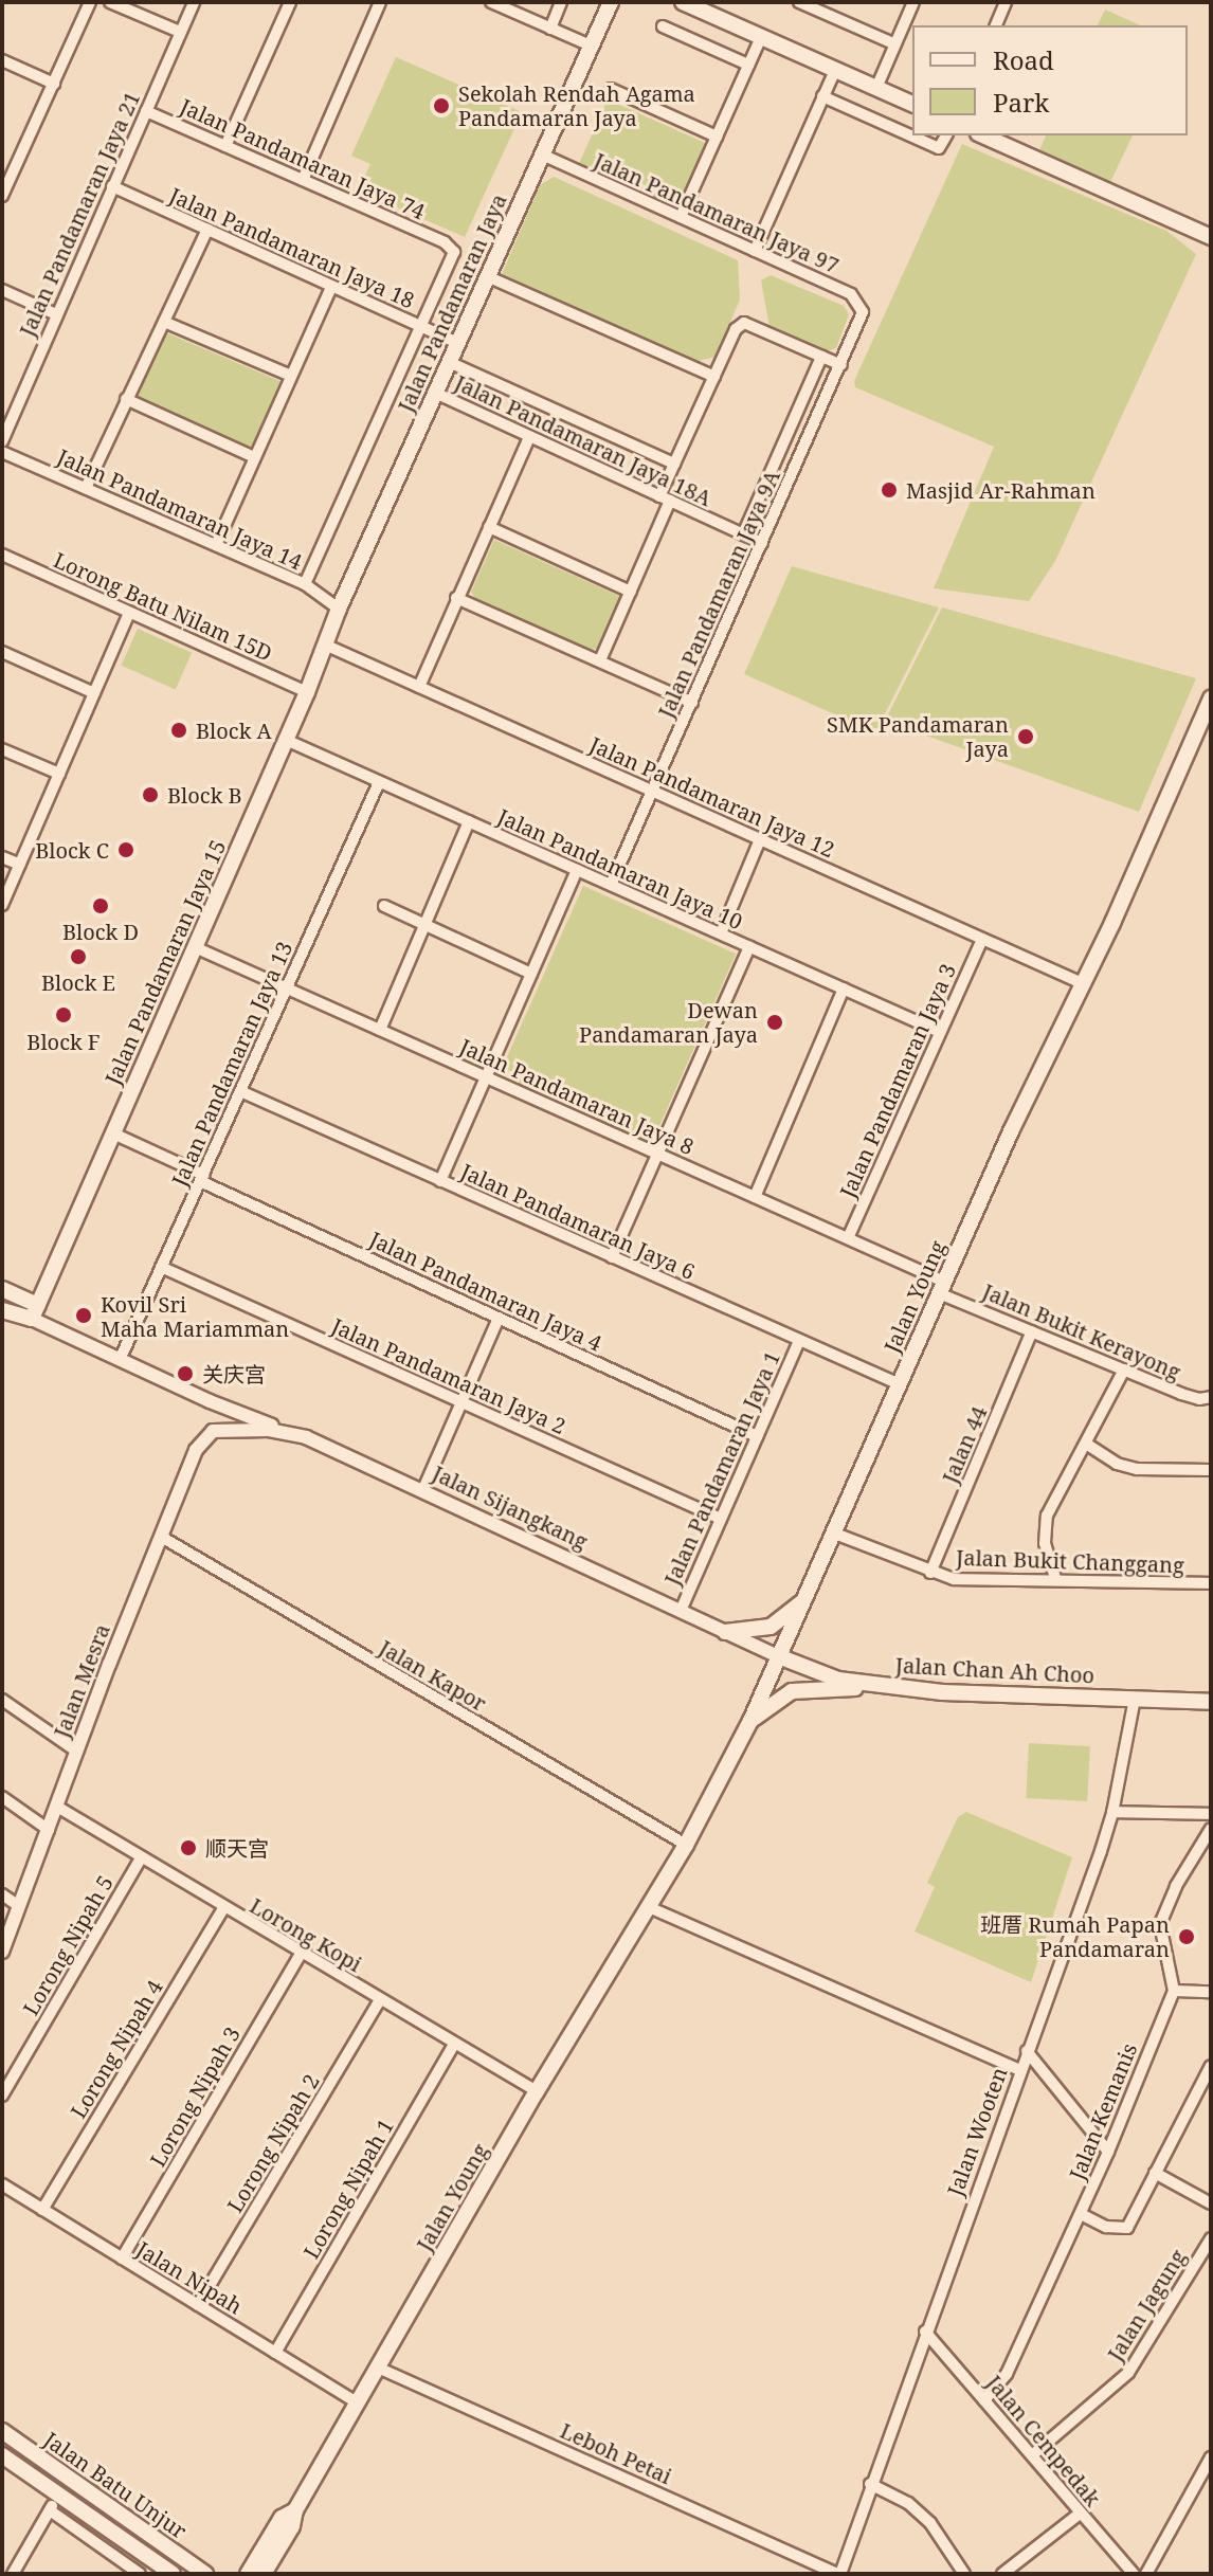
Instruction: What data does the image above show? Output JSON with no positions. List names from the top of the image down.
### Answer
{
  "streets": {
    "main road": [
      "Jalan Pandamaran Jaya",
      "Jalan Pandamaran Jaya 15",
      "Jalan Young",
      "Jalan Chan Ah Choo",
      "Jalan Batu Unjur"
    ],
    "street": [
      "Jalan Pandamaran Jaya 74",
      "Jalan Pandamaran Jaya 97",
      "Jalan Pandamaran Jaya 21",
      "Jalan Pandamaran Jaya 18",
      "Jalan Pandamaran Jaya 18A",
      "Jalan Pandamaran Jaya 14",
      "Jalan Pandamaran Jaya 9A",
      "Lorong Batu Nilam 15D",
      "Jalan Pandamaran Jaya 12",
      "Jalan Pandamaran Jaya 10",
      "Jalan Pandamaran Jaya 13",
      "Jalan Pandamaran Jaya 3",
      "Jalan Pandamaran Jaya 8",
      "Jalan Pandamaran Jaya 6",
      "Jalan Pandamaran Jaya 4",
      "Jalan Bukit Kerayong",
      "Jalan Pandamaran Jaya 2",
      "Jalan 44",
      "Jalan Pandamaran Jaya 1",
      "Jalan Sijangkang",
      "Jalan Bukit Changgang",
      "Jalan Kapor",
      "Jalan Mesra",
      "Lorong Kopi",
      "Lorong Nipah 5",
      "Lorong Nipah 4",
      "Lorong Nipah 3",
      "Jalan Kemanis",
      "Jalan Wooten",
      "Lorong Nipah 2",
      "Lorong Nipah 1",
      "Jalan Nipah",
      "Jalan Jagung",
      "Jalan Cempedak",
      "Leboh Petai"
    ]
  },
  "crossings": [
    ["Jalan Pandamaran Jaya 74", "Jalan Pandamaran Jaya 21"],
    ["Jalan Pandamaran Jaya 74", "Jalan Pandamaran Jaya 18"],
    ["Jalan Pandamaran Jaya 97", "Jalan Pandamaran Jaya"],
    ["Jalan Pandamaran Jaya 97", "Jalan Pandamaran Jaya 9A"],
    ["Jalan Pandamaran Jaya 21", "Jalan Pandamaran Jaya 18"],
    ["Jalan Pandamaran Jaya 18", "Jalan Pandamaran Jaya"],
    ["Jalan Pandamaran Jaya", "Jalan Pandamaran Jaya 18A"],
    ["Jalan Pandamaran Jaya", "Jalan Pandamaran Jaya 14"],
    ["Jalan Pandamaran Jaya", "Jalan Pandamaran Jaya 15"],
    ["Jalan Pandamaran Jaya 18A", "Jalan Pandamaran Jaya 9A"],
    ["Jalan Pandamaran Jaya 14", "Jalan Pandamaran Jaya 15"],
    ["Jalan Pandamaran Jaya 9A", "Jalan Pandamaran Jaya 12"],
    ["Jalan Pandamaran Jaya 9A", "Jalan Pandamaran Jaya 10"],
    ["Lorong Batu Nilam 15D", "Jalan Pandamaran Jaya 15"],
    ["Jalan Pandamaran Jaya 12", "Jalan Pandamaran Jaya 15"],
    ["Jalan Pandamaran Jaya 12", "Jalan Pandamaran Jaya 3"],
    ["Jalan Pandamaran Jaya 12", "Jalan Young"],
    ["Jalan Pandamaran Jaya 10", "Jalan Pandamaran Jaya 15"],
    ["Jalan Pandamaran Jaya 10", "Jalan Pandamaran Jaya 13"],
    ["Jalan Pandamaran Jaya 10", "Jalan Pandamaran Jaya 3"],
    ["Jalan Pandamaran Jaya 15", "Jalan Pandamaran Jaya 8"],
    ["Jalan Pandamaran Jaya 15", "Jalan Pandamaran Jaya 4"],
    ["Jalan Pandamaran Jaya 13", "Jalan Pandamaran Jaya 8"],
    ["Jalan Pandamaran Jaya 13", "Jalan Pandamaran Jaya 6"],
    ["Jalan Pandamaran Jaya 13", "Jalan Pandamaran Jaya 4"],
    ["Jalan Pandamaran Jaya 13", "Jalan Pandamaran Jaya 2"],
    ["Jalan Pandamaran Jaya 3", "Jalan Pandamaran Jaya 8"],
    ["Jalan Pandamaran Jaya 8", "Jalan Young"],
    ["Jalan Pandamaran Jaya 8", "Jalan Bukit Kerayong"],
    ["Jalan Pandamaran Jaya 6", "Jalan Young"],
    ["Jalan Pandamaran Jaya 6", "Jalan Pandamaran Jaya 1"],
    ["Jalan Pandamaran Jaya 4", "Jalan Pandamaran Jaya 1"],
    ["Jalan Young", "Jalan Bukit Kerayong"],
    ["Jalan Young", "Jalan Sijangkang"],
    ["Jalan Young", "Jalan Bukit Changgang"],
    ["Jalan Young", "Jalan Chan Ah Choo"],
    ["Jalan Young", "Jalan Kapor"],
    ["Jalan Young", "Lorong Kopi"],
    ["Jalan Young", "Jalan Nipah"],
    ["Jalan Young", "Leboh Petai"],
    ["Jalan Bukit Kerayong", "Jalan 44"],
    ["Jalan Pandamaran Jaya 2", "Jalan Pandamaran Jaya 1"],
    ["Jalan 44", "Jalan Bukit Changgang"],
    ["Jalan Pandamaran Jaya 1", "Jalan Sijangkang"],
    ["Jalan Sijangkang", "Jalan Chan Ah Choo"],
    ["Jalan Sijangkang", "Jalan Mesra"],
    ["Jalan Chan Ah Choo", "Jalan Wooten"],
    ["Jalan Kapor", "Jalan Mesra"],
    ["Jalan Mesra", "Lorong Kopi"],
    ["Lorong Kopi", "Lorong Nipah 5"],
    ["Lorong Kopi", "Lorong Nipah 4"],
    ["Lorong Kopi", "Lorong Nipah 3"],
    ["Lorong Kopi", "Lorong Nipah 2"],
    ["Lorong Kopi", "Lorong Nipah 1"],
    ["Lorong Nipah 4", "Jalan Nipah"],
    ["Lorong Nipah 3", "Jalan Nipah"],
    ["Jalan Kemanis", "Jalan Cempedak"],
    ["Jalan Wooten", "Jalan Cempedak"],
    ["Jalan Wooten", "Leboh Petai"],
    ["Lorong Nipah 2", "Jalan Nipah"],
    ["Lorong Nipah 1", "Jalan Nipah"],
    ["Jalan Jagung", "Jalan Cempedak"]
  ],
  "places": [
    "Sekolah Rendah Agama Pandamaran Jaya",
    "Masjid Ar-Rahman",
    "Block A",
    "SMK Pandamaran Jaya",
    "Block B",
    "Block C",
    "Block D",
    "Block E",
    "Block F",
    "Dewan Pandamaran Jaya",
    "Kovil Sri Maha Mariamman",
    "关庆宫",
    "顺天宫",
    "班厝 Rumah Papan Pandamaran"
  ],
  "legend": ["Road", "Park"]
}
